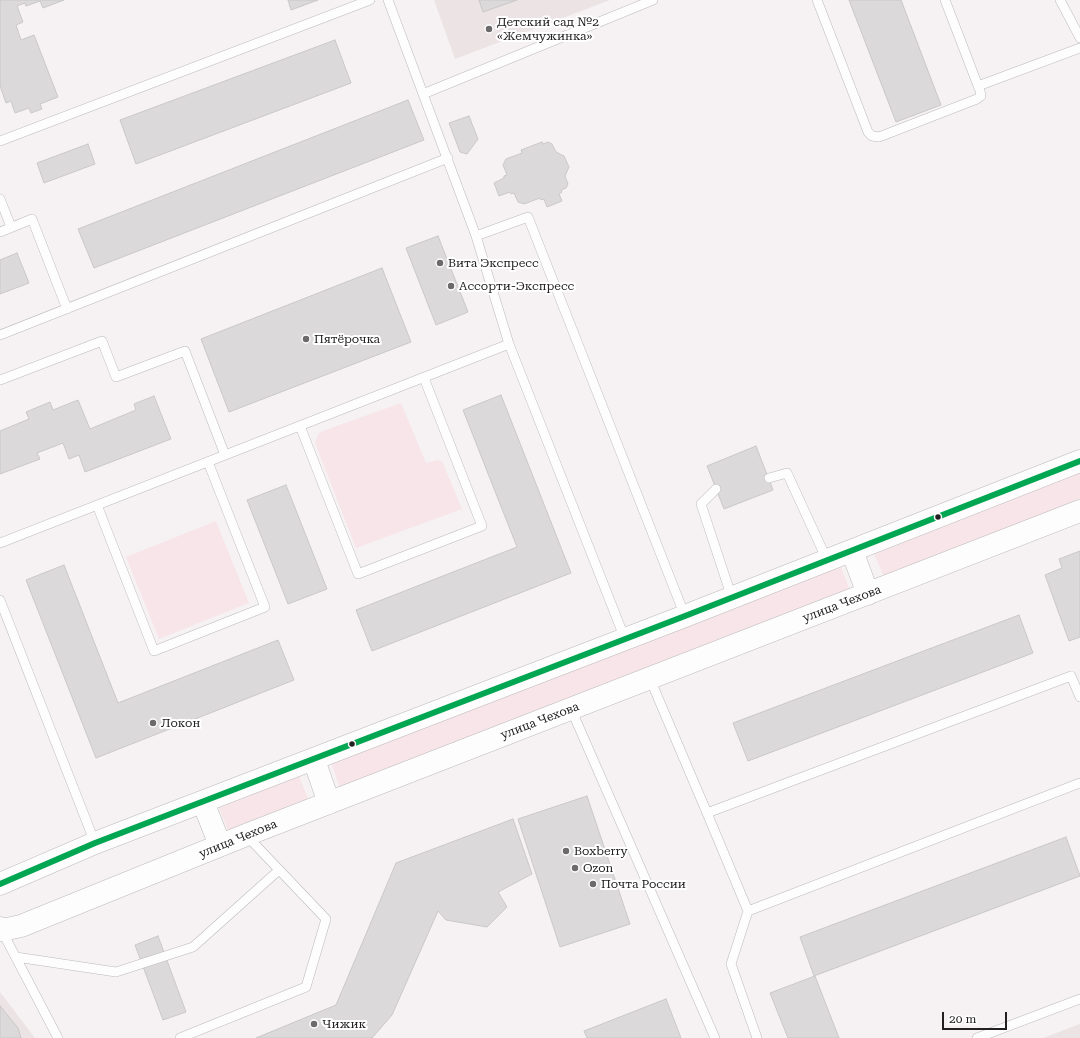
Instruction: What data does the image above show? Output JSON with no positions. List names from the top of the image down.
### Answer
{
  "streets": {
    "street": ["улица Чехова"]
  },
  "places": [
    "Детский сад №2 «Жемчужинка»",
    "Вита Экспресс",
    "Ассорти-Экспресс",
    "Пятёрочка",
    "Локон",
    "Boxberry",
    "Ozon",
    "Почта России",
    "Чижик"
  ],
  "scale_bar": "20 m"
}
